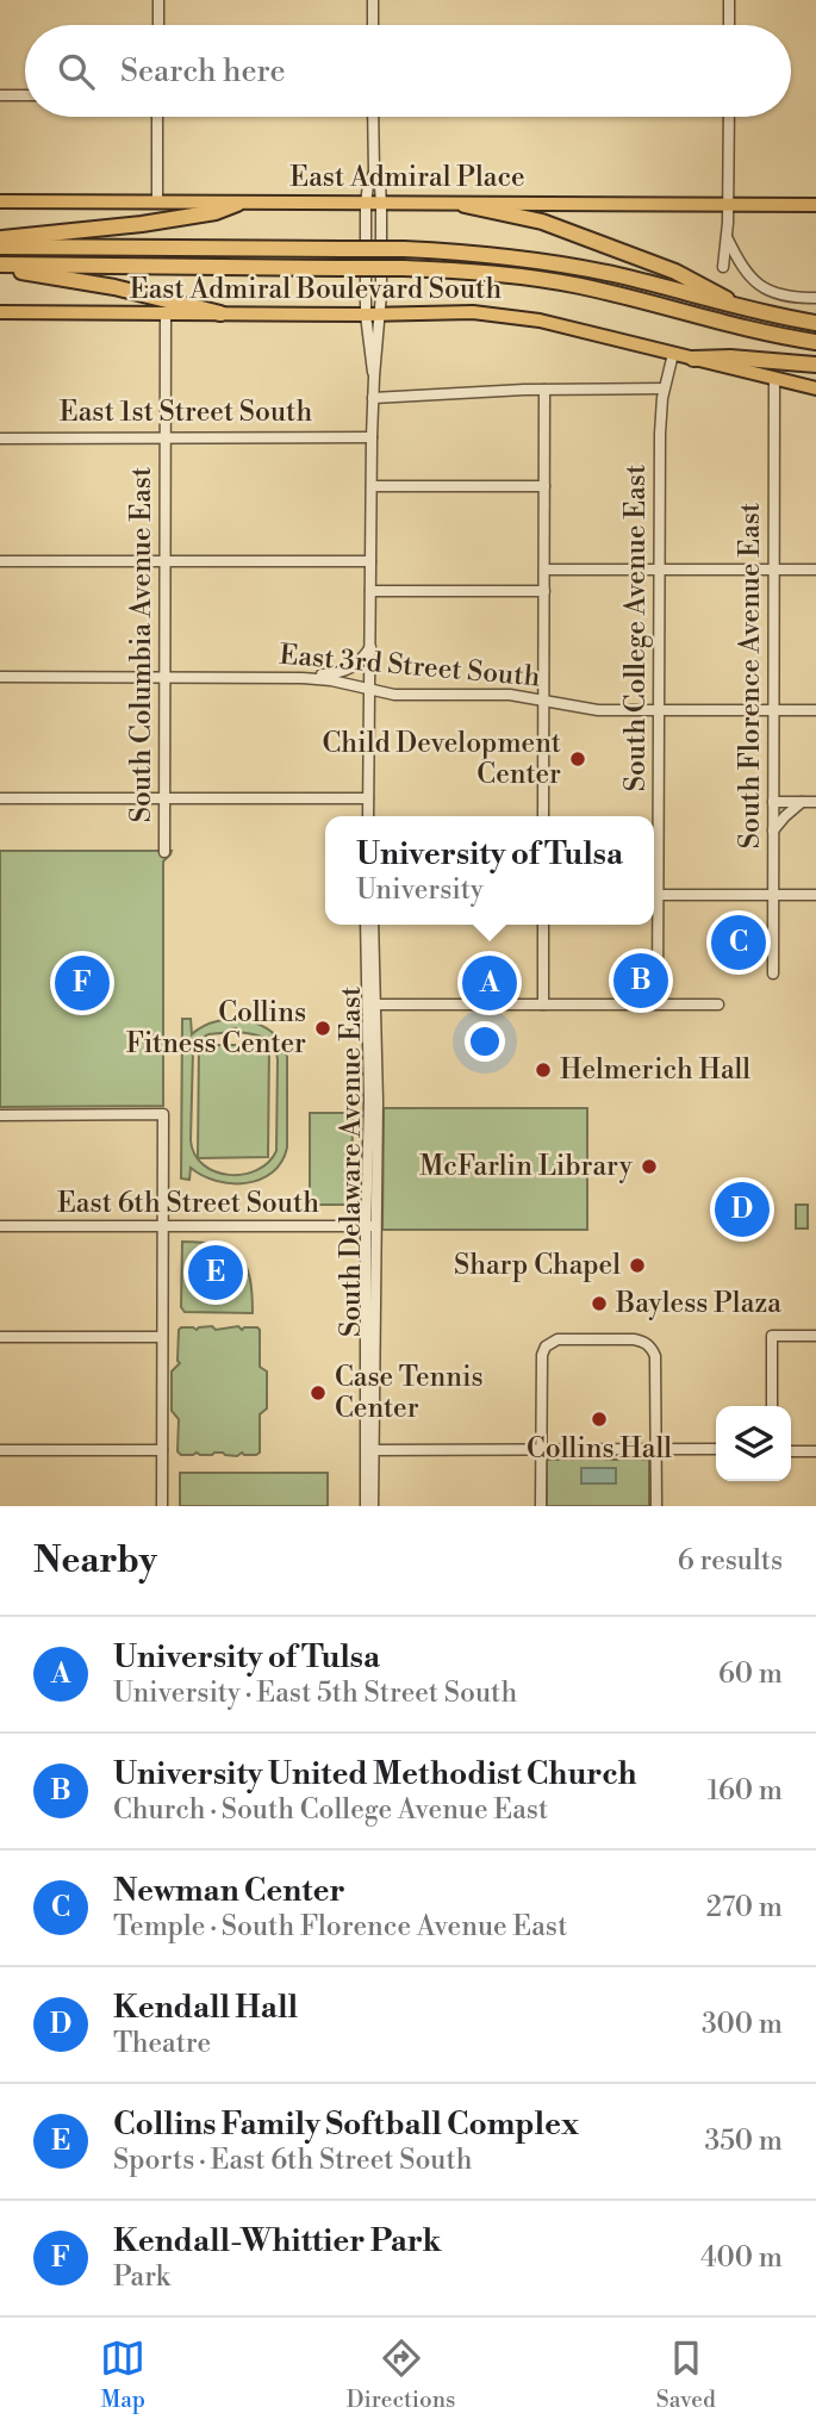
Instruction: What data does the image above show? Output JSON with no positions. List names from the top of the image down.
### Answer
{
  "streets": {
    "main road": ["East Admiral Place", "East Admiral Boulevard South"],
    "street": [
      "East 1st Street South",
      "South College Avenue East",
      "South Columbia Avenue East",
      "East 3rd Street South",
      "South Florence Avenue East",
      "South Delaware Avenue East",
      "East 6th Street South"
    ]
  },
  "crossings": [
    ["East Admiral Boulevard South", "South College Avenue East"],
    ["East Admiral Boulevard South", "South Columbia Avenue East"],
    ["East Admiral Boulevard South", "South Florence Avenue East"],
    ["East 1st Street South", "South Columbia Avenue East"],
    ["South College Avenue East", "East 3rd Street South"],
    ["South Columbia Avenue East", "East 3rd Street South"],
    ["East 3rd Street South", "South Florence Avenue East"],
    ["South Delaware Avenue East", "East 6th Street South"]
  ],
  "places": [
    "Child Development Center",
    "Collins Fitness Center",
    "Helmerich Hall",
    "McFarlin Library",
    "Sharp Chapel",
    "Bayless Plaza",
    "Case Tennis Center",
    "Collins Hall"
  ],
  "page": {
    "search": "Search here",
    "popup": ["University of Tulsa", "University"],
    "pins": [
      "C",
      "B",
      "A",
      "F",
      "D",
      "E"
    ],
    "heading": ["Nearby", "6 results"],
    "list": [
      {
        "mark": "A",
        "name": "University of Tulsa",
        "note": "University · East 5th Street South",
        "value": "60 m"
      },
      {
        "mark": "B",
        "name": "University United Methodist Church",
        "note": "Church · South College Avenue East",
        "value": "160 m"
      },
      {
        "mark": "C",
        "name": "Newman Center",
        "note": "Temple · South Florence Avenue East",
        "value": "270 m"
      },
      {
        "mark": "D",
        "name": "Kendall Hall",
        "note": "Theatre",
        "value": "300 m"
      },
      {
        "mark": "E",
        "name": "Collins Family Softball Complex",
        "note": "Sports · East 6th Street South",
        "value": "350 m"
      },
      {
        "mark": "F",
        "name": "Kendall-Whittier Park",
        "note": "Park",
        "value": "400 m"
      }
    ],
    "nav": ["Map", "Directions", "Saved"]
  }
}
